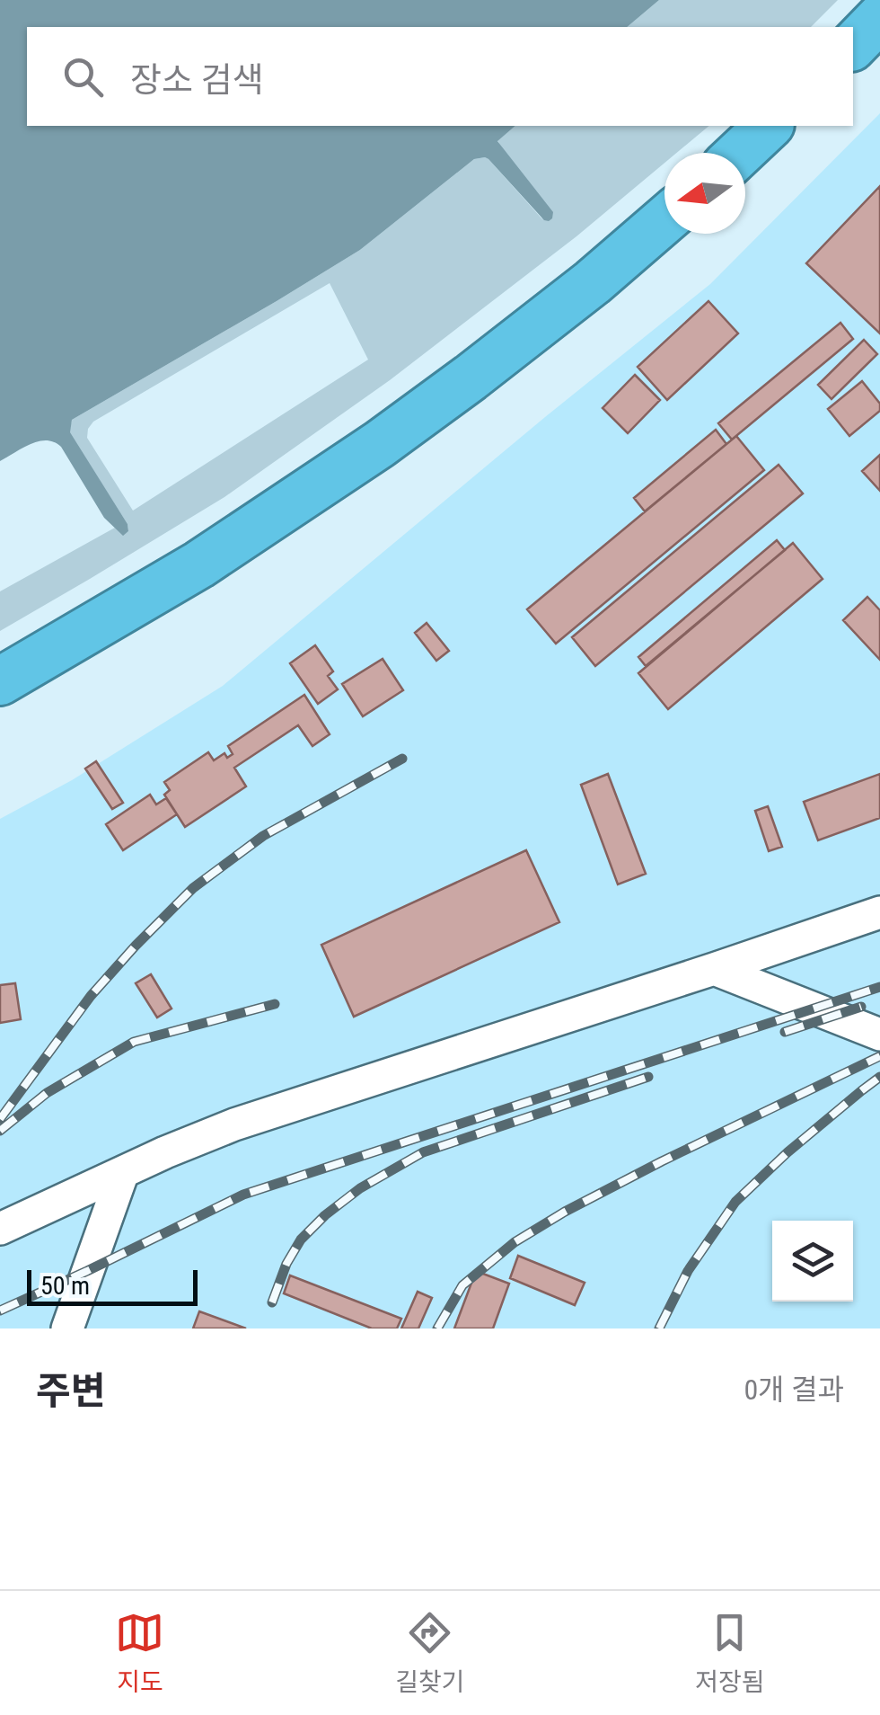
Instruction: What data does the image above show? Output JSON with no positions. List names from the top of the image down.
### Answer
{
  "scale_bar": "50 m",
  "north": "left",
  "page": {
    "search": "장소 검색",
    "scale": "50 m",
    "heading": ["주변", "0개 결과"],
    "nav": ["지도", "길찾기", "저장됨"]
  }
}
